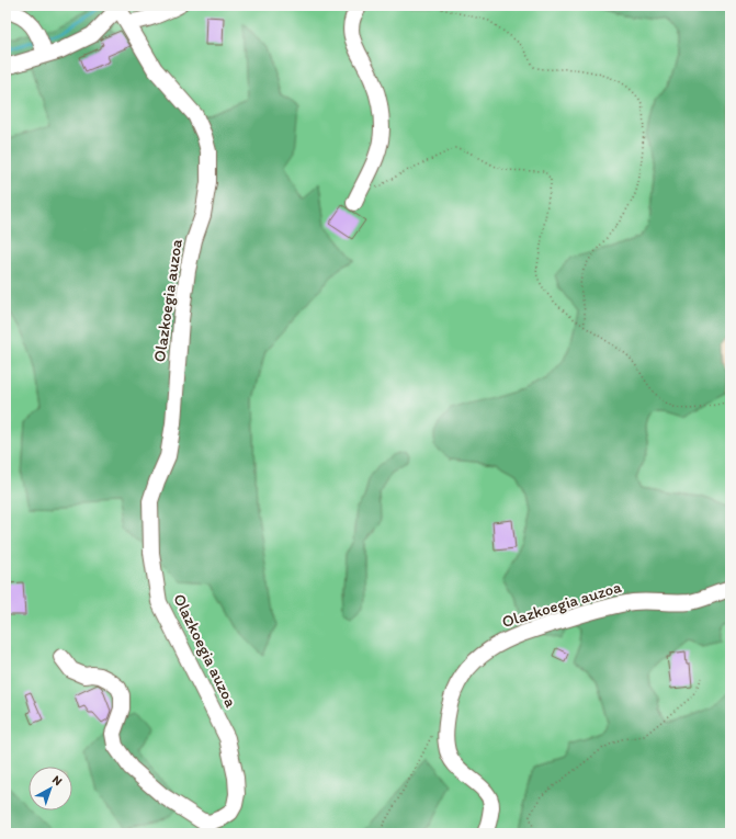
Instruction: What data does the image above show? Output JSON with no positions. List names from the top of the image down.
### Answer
{
  "streets": {
    "street": ["Olazkoegia auzoa"]
  },
  "north": "top right"
}
